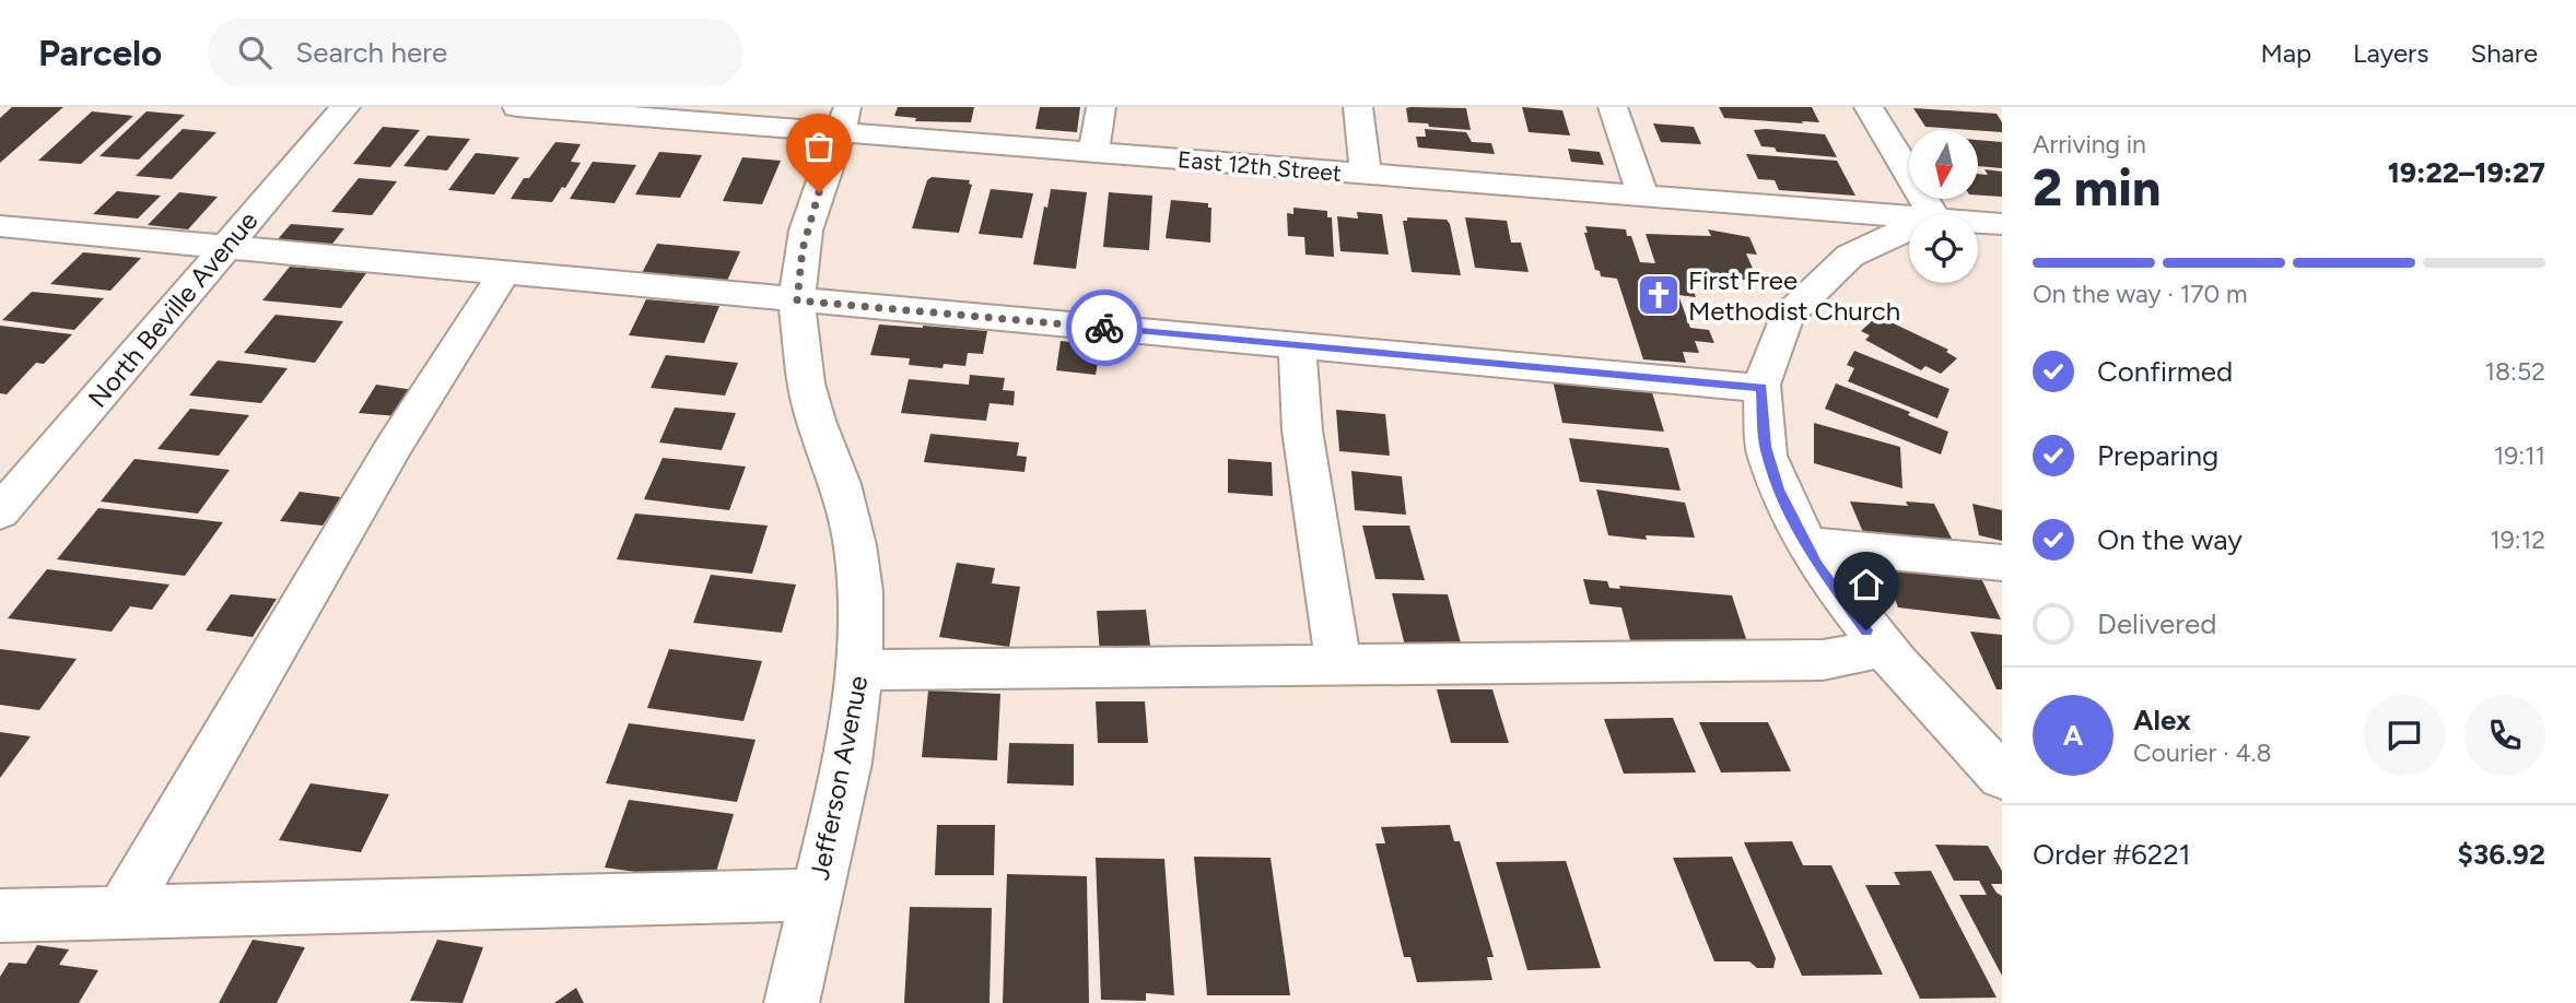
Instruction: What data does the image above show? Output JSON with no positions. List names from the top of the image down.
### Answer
{
  "streets": {
    "street": ["East 12th Street", "North Beville Avenue", "Jefferson Avenue"]
  },
  "crossings": [
    ["East 12th Street", "Jefferson Avenue"]
  ],
  "places": {
    "church": ["First Free Methodist Church"]
  },
  "north": "bottom",
  "page": {
    "header": "Parcelo",
    "search": "Search here",
    "nav": ["Map", "Layers", "Share"],
    "heading": ["2 min", "Arriving in", "19:22–19:27"],
    "panel": [
      "Alex",
      "Courier · 4.8",
      "Order #6221",
      "$36.92"
    ],
    "bar": "On the way · 170 m",
    "list": [
      ["Confirmed", "18:52"],
      ["Preparing", "19:11"],
      ["On the way", "19:12"],
      "Delivered"
    ],
    "round": "A"
  }
}
